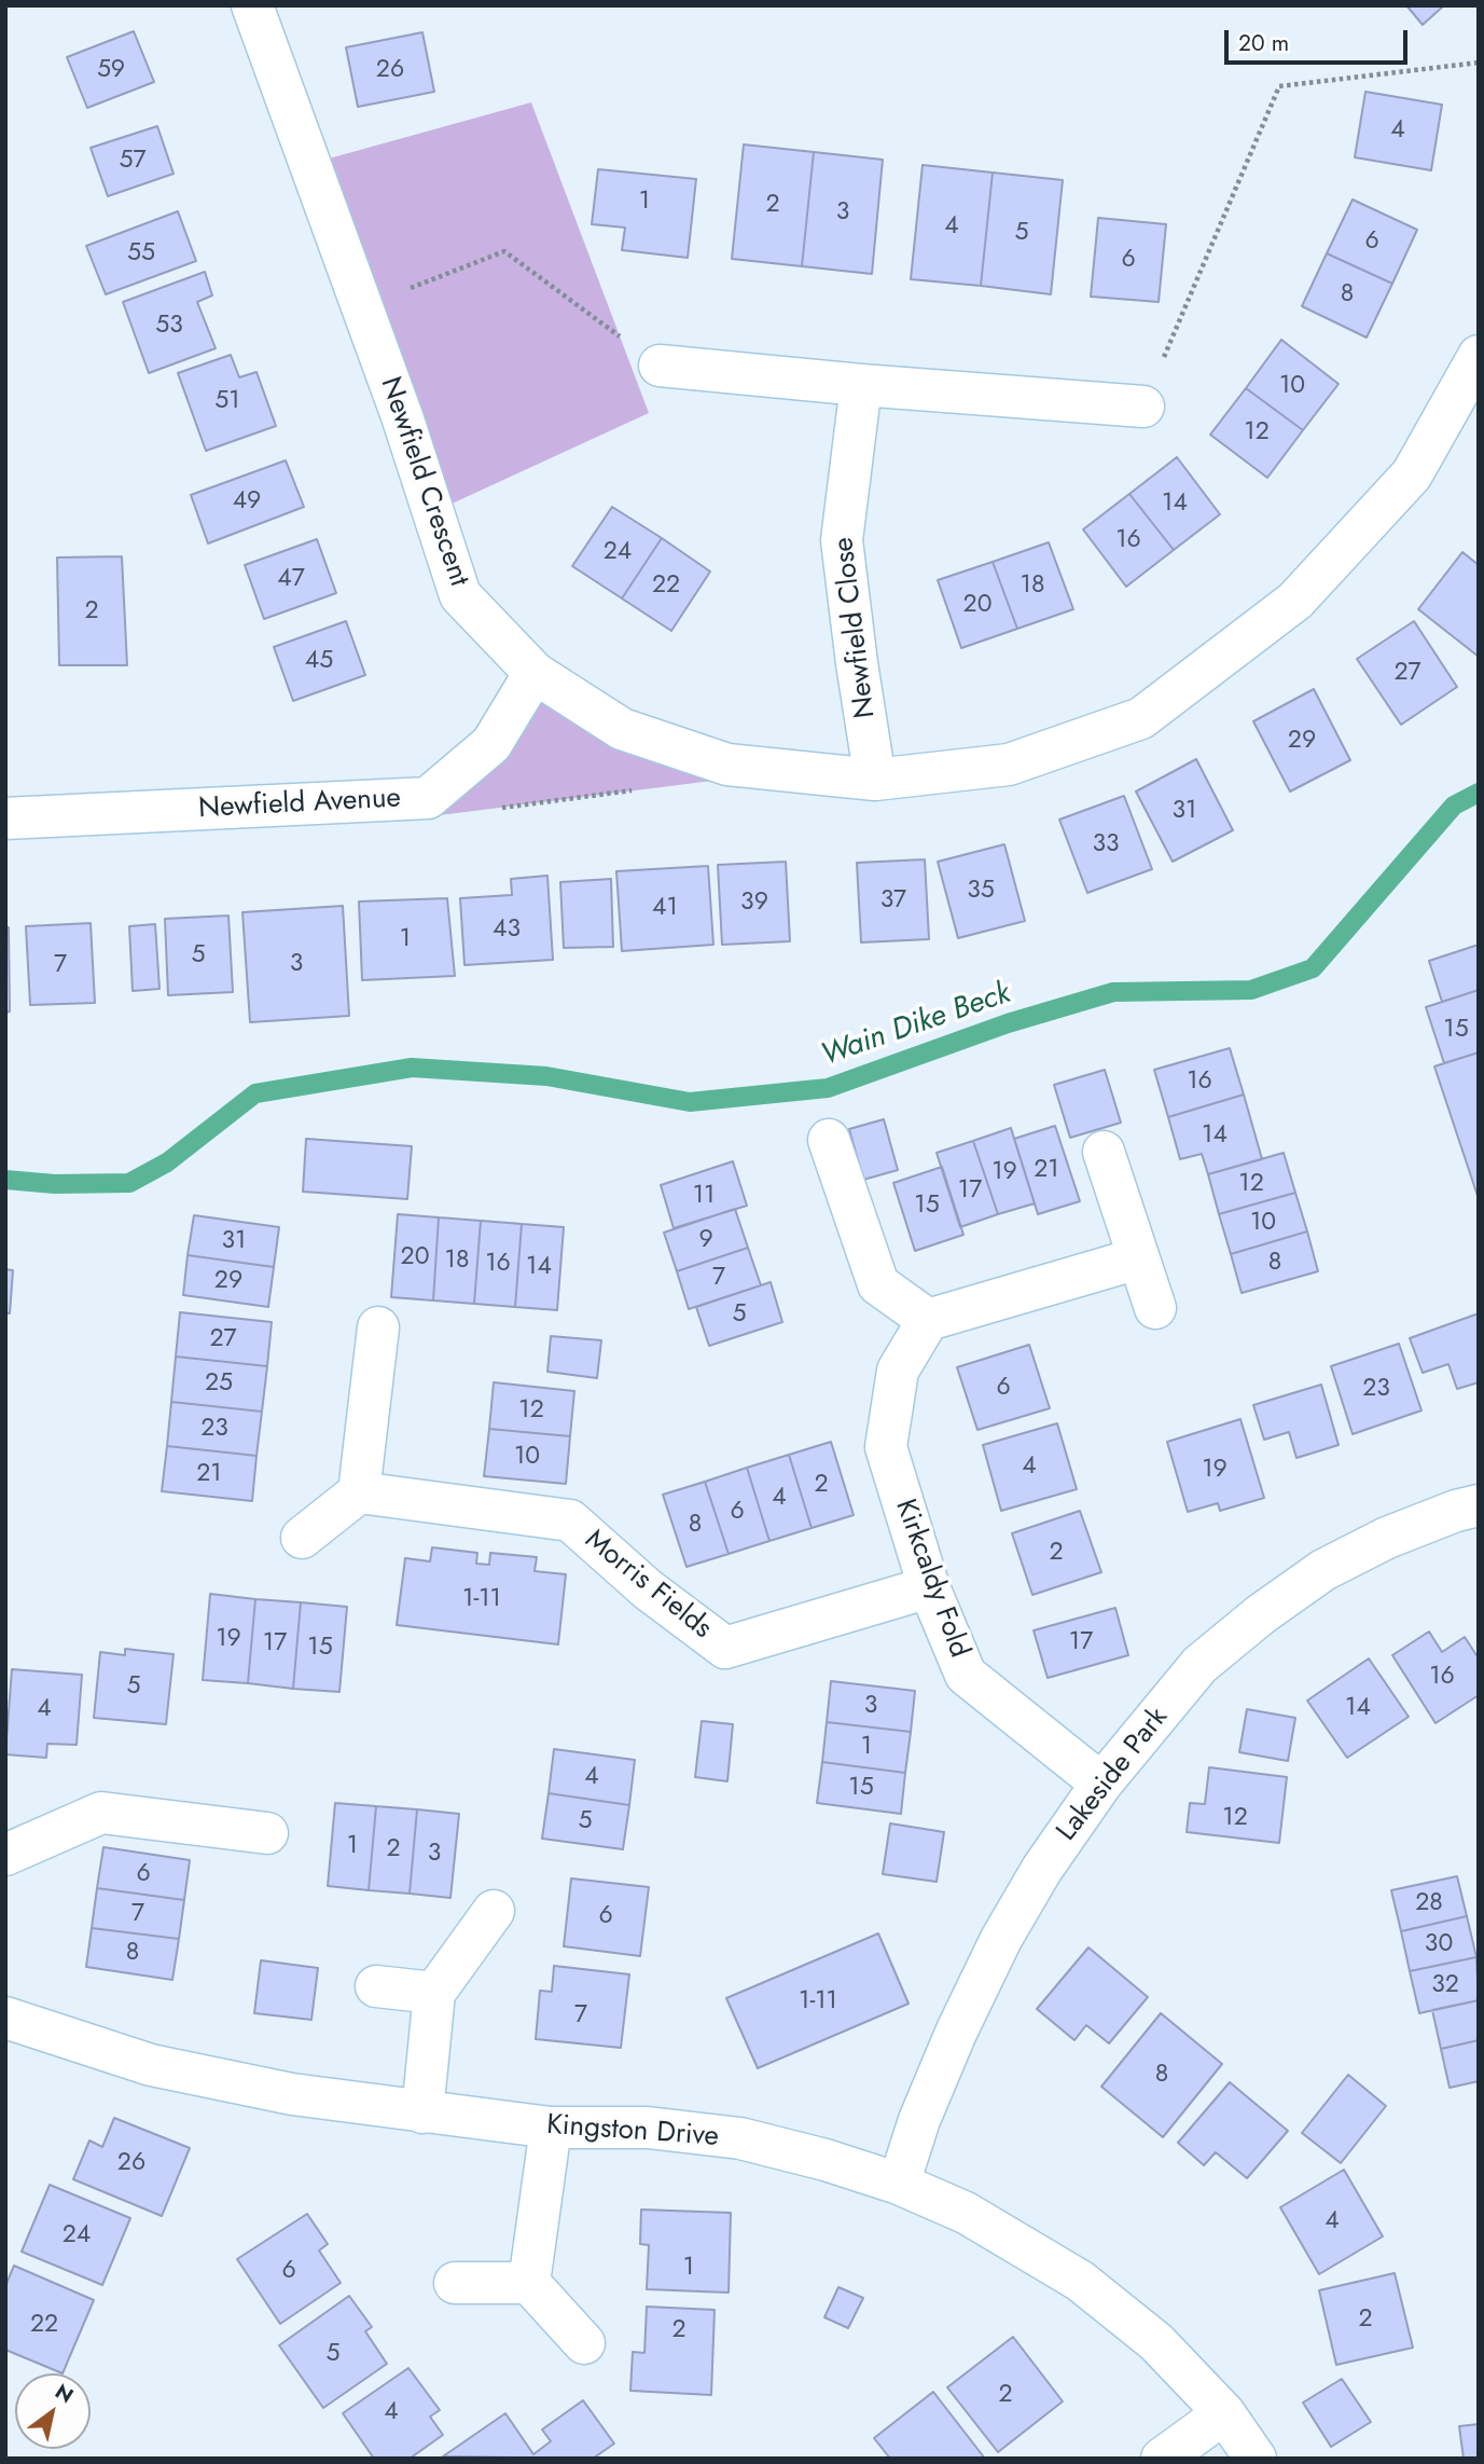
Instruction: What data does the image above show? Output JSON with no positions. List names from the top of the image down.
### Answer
{
  "streets": {
    "street": [
      "Newfield Crescent",
      "Newfield Close",
      "Newfield Avenue",
      "Kirkcaldy Fold",
      "Morris Fields",
      "Lakeside Park",
      "Kingston Drive"
    ]
  },
  "crossings": [
    ["Newfield Crescent", "Newfield Close"],
    ["Newfield Crescent", "Newfield Avenue"],
    ["Kirkcaldy Fold", "Morris Fields"],
    ["Kirkcaldy Fold", "Lakeside Park"],
    ["Lakeside Park", "Kingston Drive"]
  ],
  "water": ["Wain Dike Beck"],
  "house_numbers": [
    "59",
    "26",
    "4",
    "57",
    "1",
    "2",
    "3",
    "4",
    "5",
    "6",
    "55",
    "6",
    "8",
    "53",
    "10",
    "51",
    "12",
    "49",
    "14",
    "16",
    "24",
    "47",
    "22",
    "18",
    "20",
    "2",
    "45",
    "27",
    "29",
    "31",
    "33",
    "35",
    "37",
    "39",
    "41",
    "43",
    "1",
    "5",
    "3",
    "7",
    "15",
    "16",
    "14",
    "21",
    "19",
    "12",
    "17",
    "11",
    "15",
    "10",
    "9",
    "31",
    "20",
    "18",
    "8",
    "16",
    "14",
    "7",
    "29",
    "5",
    "27",
    "25",
    "6",
    "23",
    "12",
    "23",
    "10",
    "4",
    "19",
    "21",
    "2",
    "4",
    "6",
    "8",
    "2",
    "1-11",
    "19",
    "17",
    "17",
    "15",
    "16",
    "5",
    "3",
    "14",
    "4",
    "1",
    "4",
    "15",
    "12",
    "5",
    "1",
    "2",
    "3",
    "6",
    "28",
    "7",
    "6",
    "30",
    "8",
    "32",
    "1-11",
    "7",
    "8",
    "26",
    "4",
    "24",
    "1",
    "6",
    "2",
    "22",
    "2",
    "5",
    "2",
    "4"
  ],
  "scale_bar": "20 m",
  "north": "top right"
}
